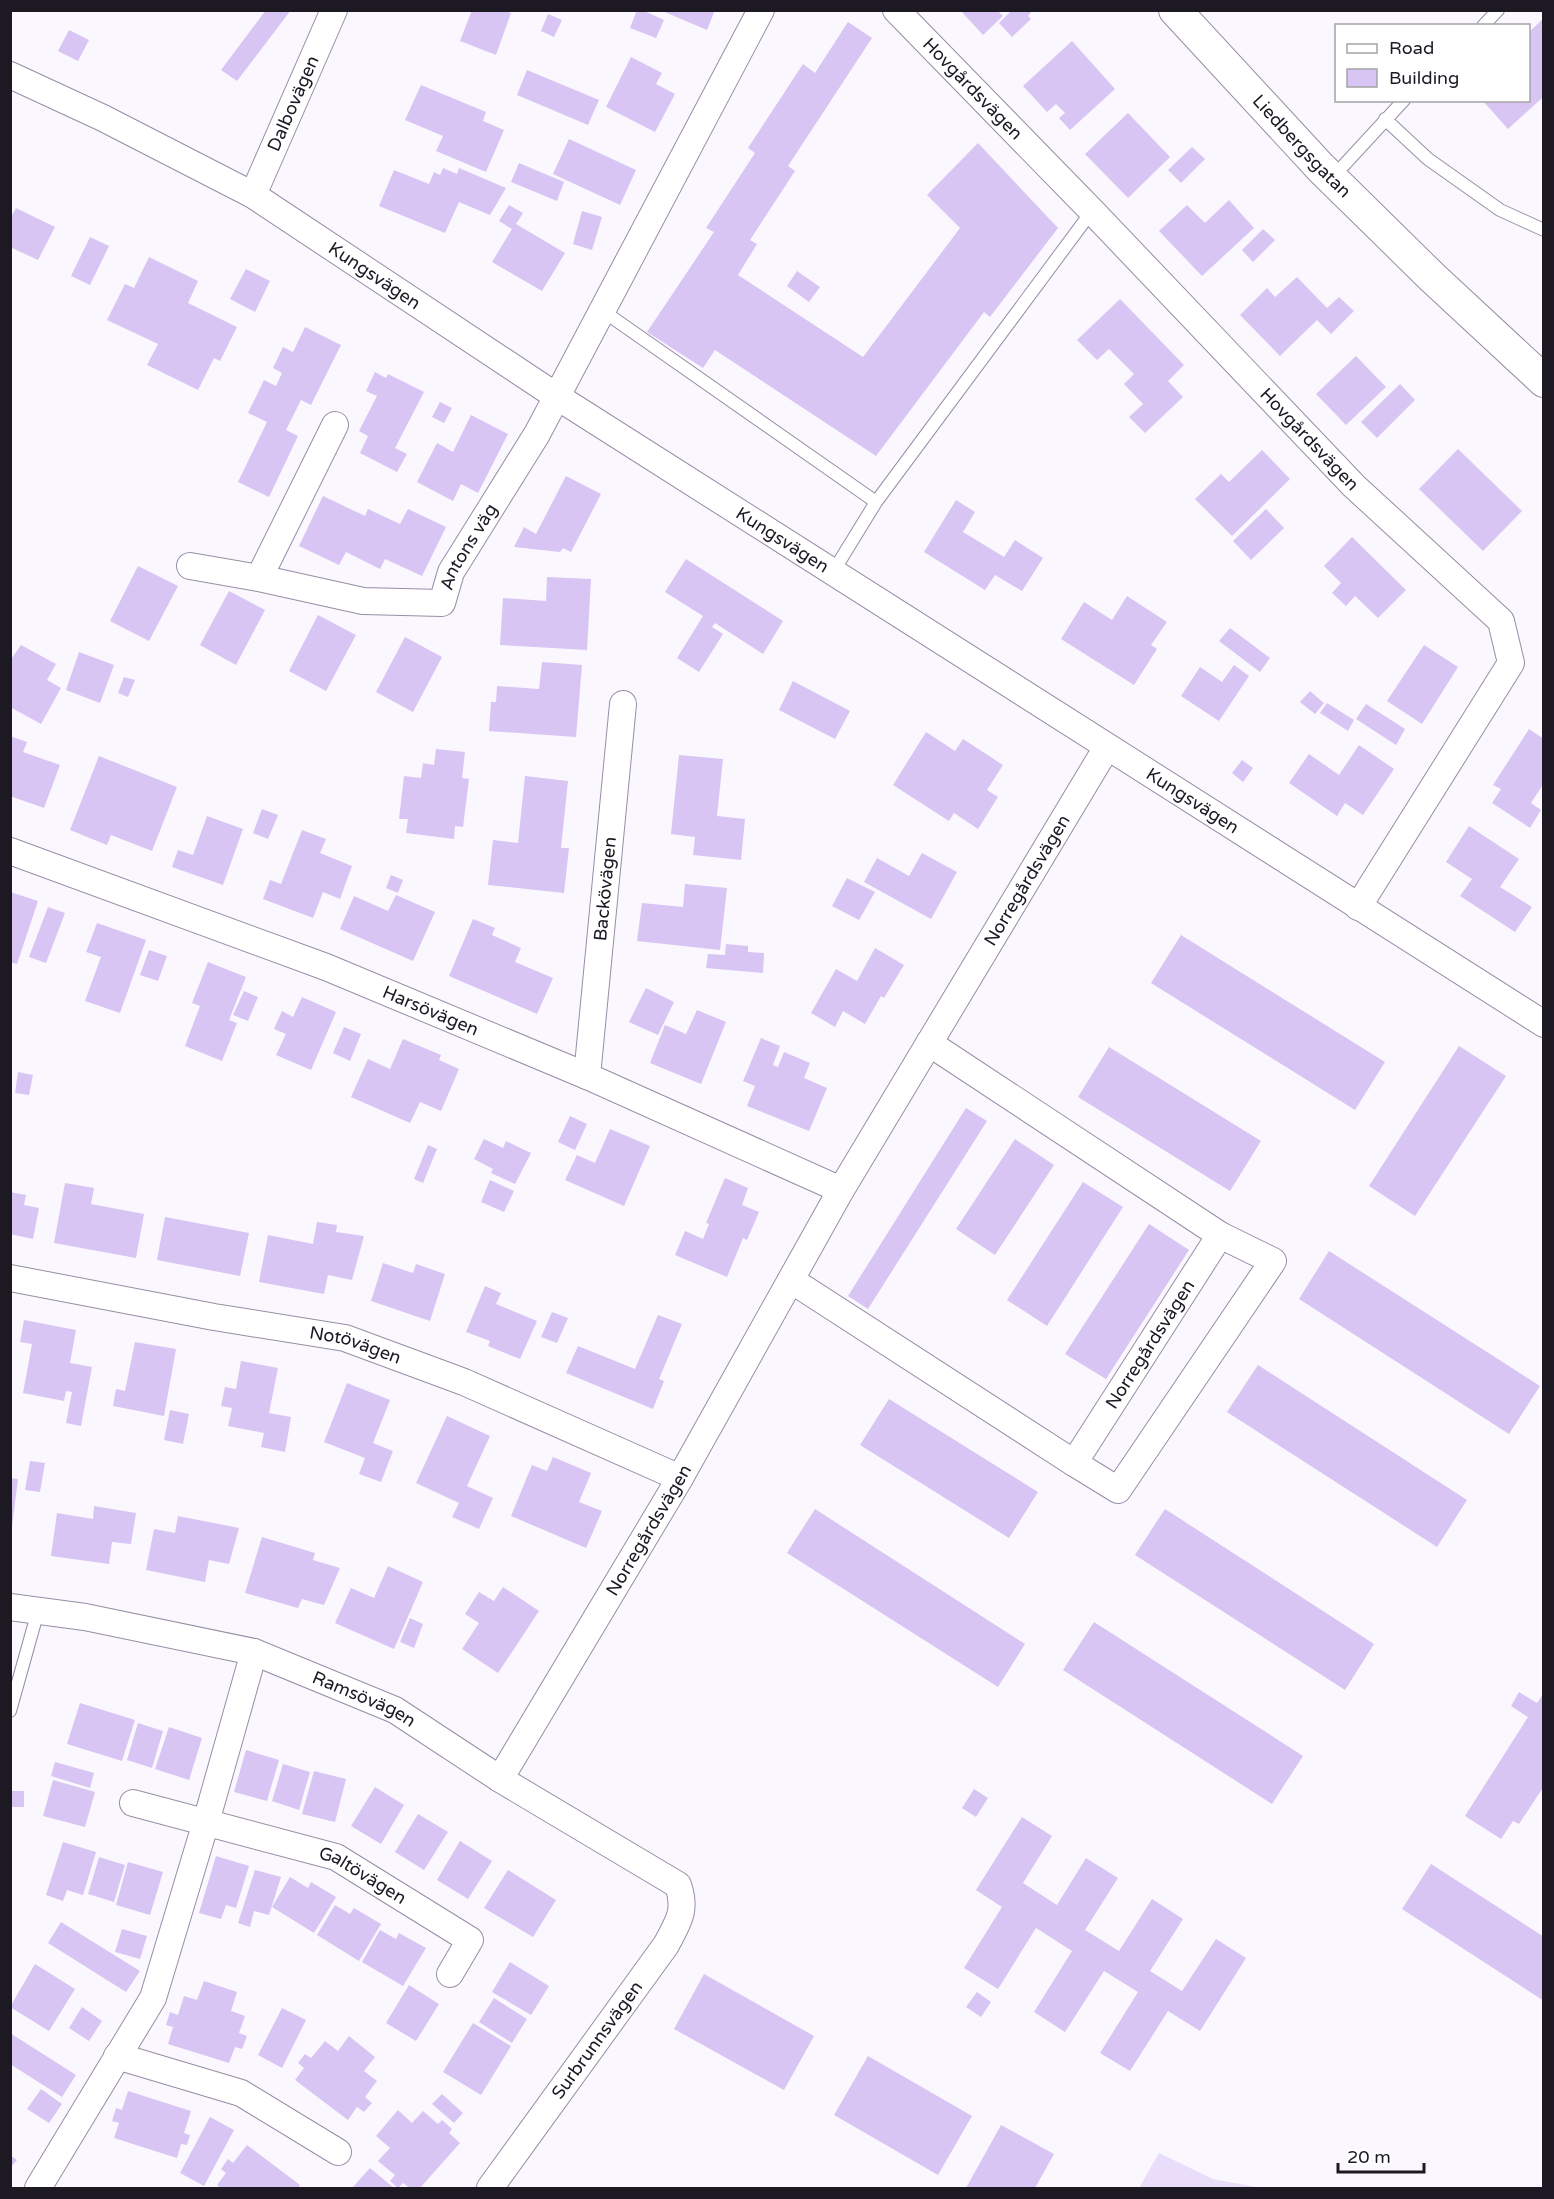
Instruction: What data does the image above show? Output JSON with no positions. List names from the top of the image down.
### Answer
{
  "streets": {
    "street": [
      "Hovgårdsvägen",
      "Dalbovägen",
      "Liedbergsgatan",
      "Kungsvägen",
      "Antons väg",
      "Norregårdsvägen",
      "Backövägen",
      "Harsövägen",
      "Notövägen",
      "Ramsövägen",
      "Galtövägen",
      "Surbrunnsvägen"
    ]
  },
  "crossings": [
    ["Hovgårdsvägen", "Kungsvägen"],
    ["Dalbovägen", "Kungsvägen"],
    ["Kungsvägen", "Antons väg"],
    ["Kungsvägen", "Norregårdsvägen"],
    ["Norregårdsvägen", "Harsövägen"],
    ["Norregårdsvägen", "Notövägen"],
    ["Norregårdsvägen", "Ramsövägen"],
    ["Backövägen", "Harsövägen"],
    ["Ramsövägen", "Surbrunnsvägen"]
  ],
  "legend": ["Road", "Building"],
  "scale_bar": "20 m"
}
